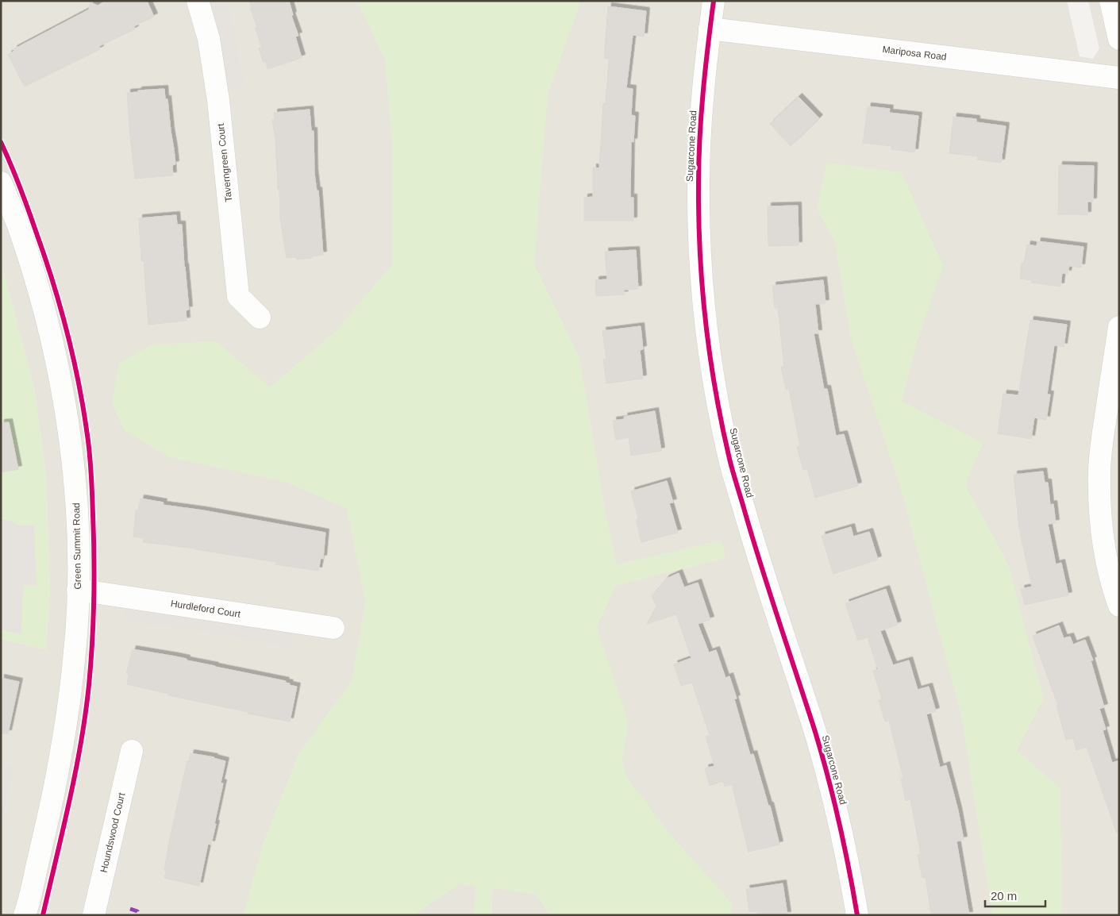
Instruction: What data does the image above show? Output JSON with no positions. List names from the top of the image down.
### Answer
{
  "streets": {
    "street": [
      "Mariposa Road",
      "Sugarcone Road",
      "Taverngreen Court",
      "Green Summit Road",
      "Hurdleford Court",
      "Houndswood Court"
    ]
  },
  "crossings": [
    ["Mariposa Road", "Sugarcone Road"],
    ["Green Summit Road", "Hurdleford Court"]
  ],
  "scale_bar": "20 m"
}
